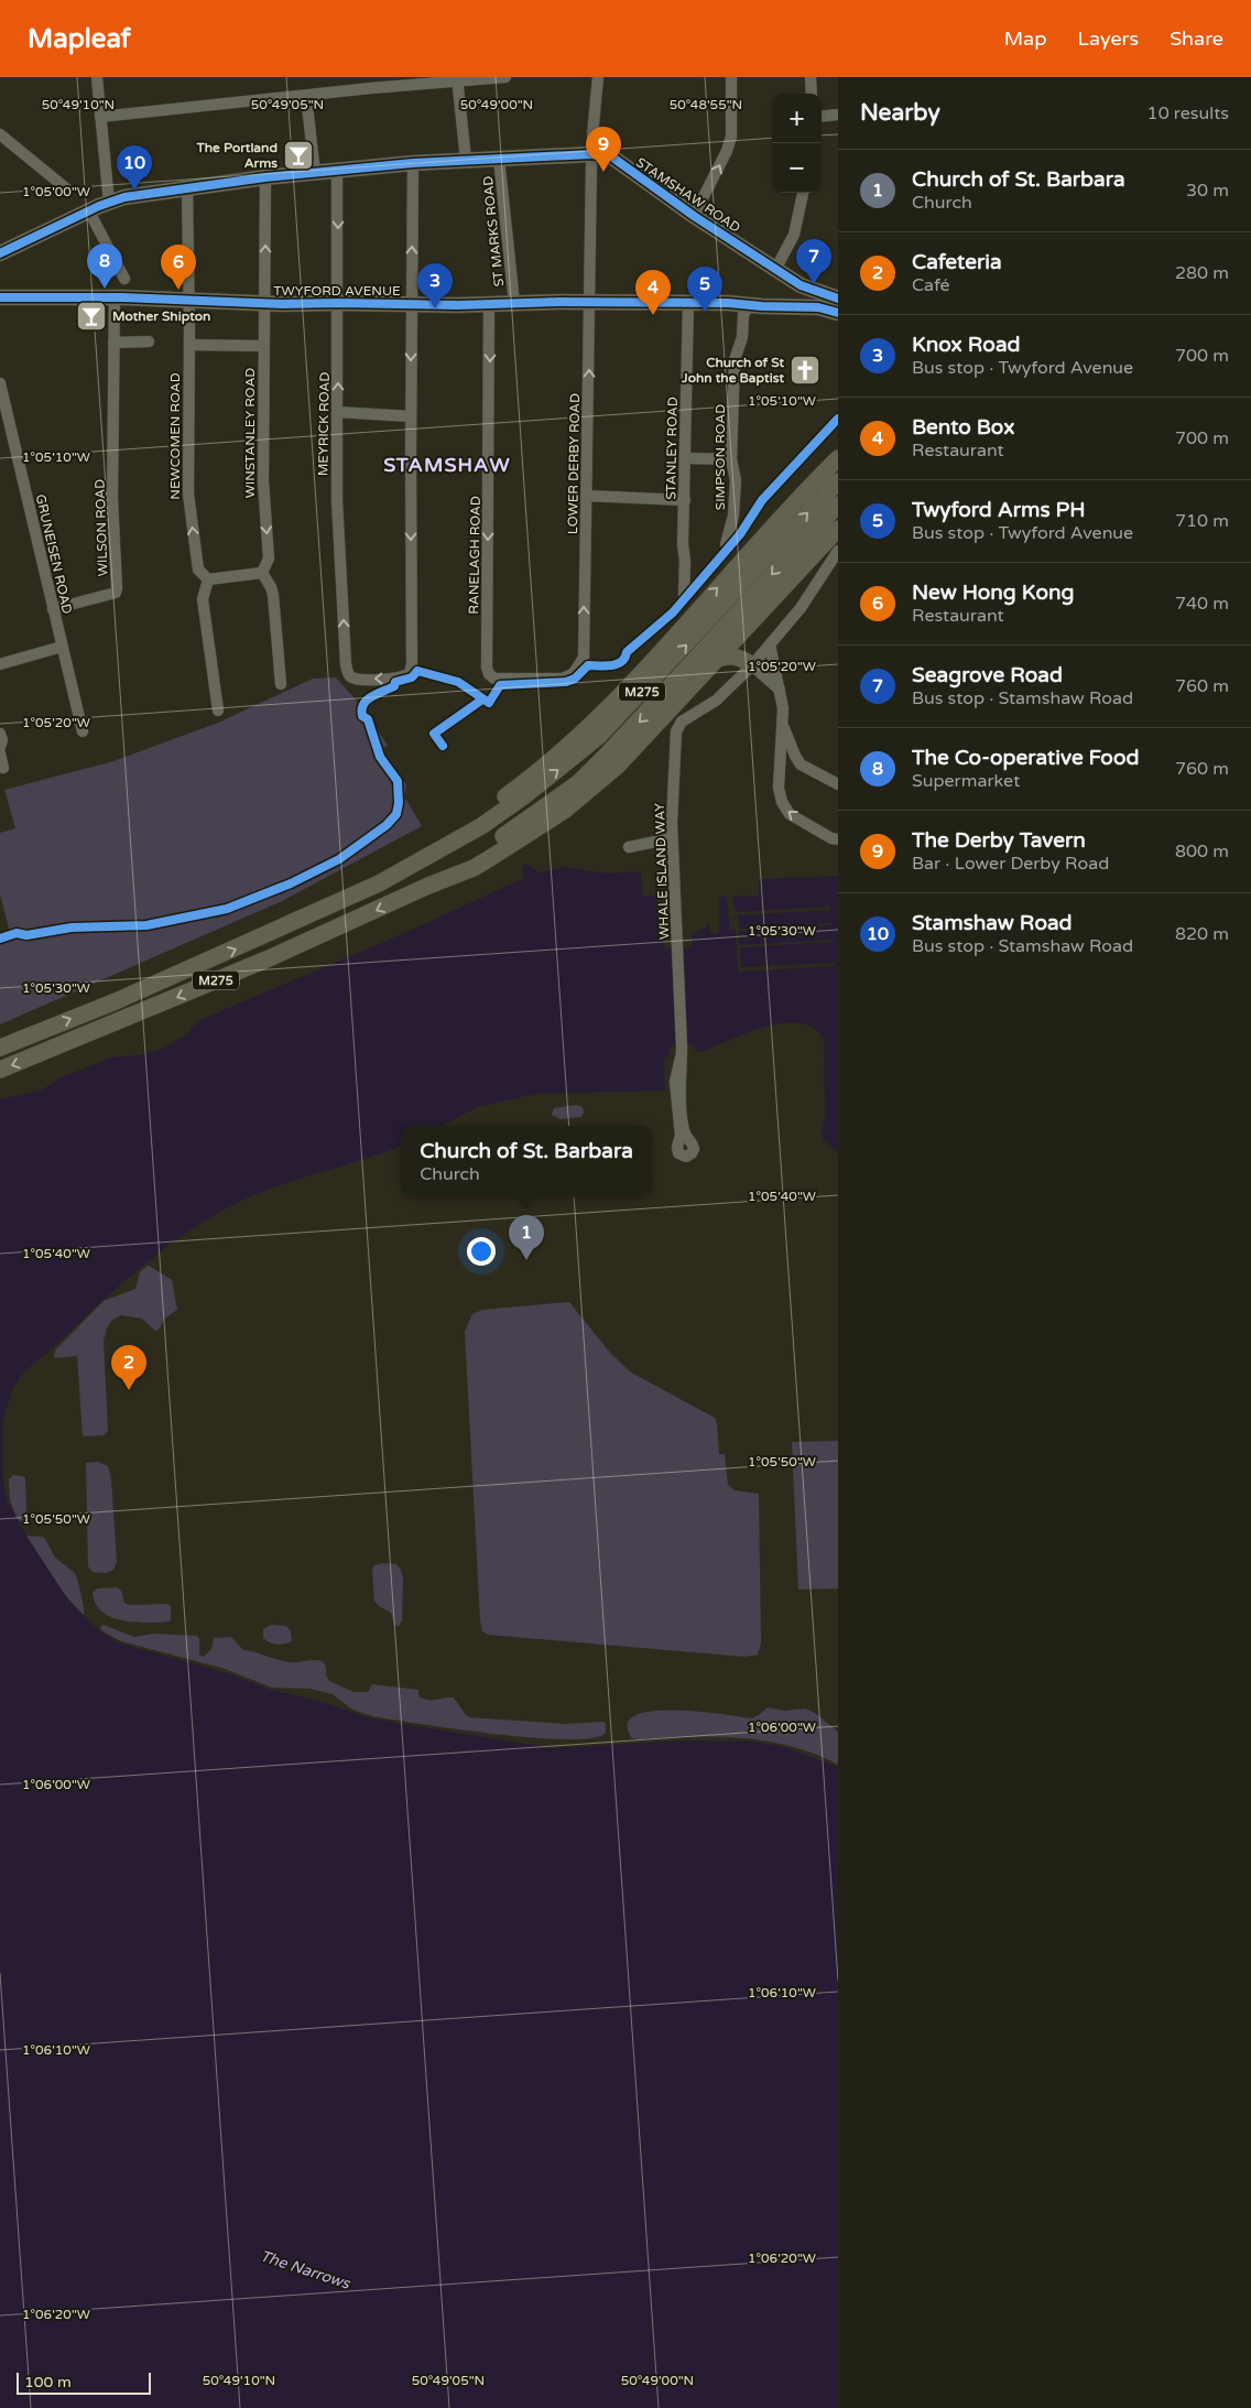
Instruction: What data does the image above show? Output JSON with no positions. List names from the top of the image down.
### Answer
{
  "streets": {
    "highway": ["M275"],
    "main road": ["STAMSHAW ROAD", "TWYFORD AVENUE"],
    "street": [
      "ST MARKS ROAD",
      "MEYRICK ROAD",
      "WINSTANLEY ROAD",
      "NEWCOMEN ROAD",
      "STANLEY ROAD",
      "SIMPSON ROAD",
      "LOWER DERBY ROAD",
      "WILSON ROAD",
      "GRUNEISEN ROAD",
      "RANELAGH ROAD",
      "WHALE ISLAND WAY"
    ]
  },
  "crossings": [
    ["ST MARKS ROAD", "TWYFORD AVENUE"],
    ["TWYFORD AVENUE", "MEYRICK ROAD"],
    ["TWYFORD AVENUE", "WINSTANLEY ROAD"],
    ["TWYFORD AVENUE", "NEWCOMEN ROAD"],
    ["TWYFORD AVENUE", "STANLEY ROAD"],
    ["TWYFORD AVENUE", "SIMPSON ROAD"],
    ["TWYFORD AVENUE", "LOWER DERBY ROAD"],
    ["TWYFORD AVENUE", "WILSON ROAD"],
    ["TWYFORD AVENUE", "RANELAGH ROAD"],
    ["LOWER DERBY ROAD", "RANELAGH ROAD"],
    ["WILSON ROAD", "GRUNEISEN ROAD"]
  ],
  "one_way": ["NEWCOMEN ROAD", "LOWER DERBY ROAD"],
  "districts": ["STAMSHAW"],
  "water": ["The Narrows"],
  "places": {
    "bar": ["The Portland Arms", "Mother Shipton"],
    "church": ["Church of St John the Baptist"]
  },
  "scale_bar": "100 m",
  "page": {
    "header": "Mapleaf",
    "nav": ["Map", "Layers", "Share"],
    "heading": ["Nearby", "10 results"],
    "map_buttons": ["+", "−"],
    "pins": [
      "9",
      "10",
      "7",
      "8",
      "6",
      "3",
      "5",
      "4",
      "1",
      "2"
    ],
    "list": [
      {
        "mark": "1",
        "name": "Church of St. Barbara",
        "note": "Church",
        "value": "30 m"
      },
      {
        "mark": "2",
        "name": "Cafeteria",
        "note": "Café",
        "value": "280 m"
      },
      {
        "mark": "3",
        "name": "Knox Road",
        "note": "Bus stop · Twyford Avenue",
        "value": "700 m"
      },
      {
        "mark": "4",
        "name": "Bento Box",
        "note": "Restaurant",
        "value": "700 m"
      },
      {
        "mark": "5",
        "name": "Twyford Arms PH",
        "note": "Bus stop · Twyford Avenue",
        "value": "710 m"
      },
      {
        "mark": "6",
        "name": "New Hong Kong",
        "note": "Restaurant",
        "value": "740 m"
      },
      {
        "mark": "7",
        "name": "Seagrove Road",
        "note": "Bus stop · Stamshaw Road",
        "value": "760 m"
      },
      {
        "mark": "8",
        "name": "The Co-operative Food",
        "note": "Supermarket",
        "value": "760 m"
      },
      {
        "mark": "9",
        "name": "The Derby Tavern",
        "note": "Bar · Lower Derby Road",
        "value": "800 m"
      },
      {
        "mark": "10",
        "name": "Stamshaw Road",
        "note": "Bus stop · Stamshaw Road",
        "value": "820 m"
      }
    ],
    "popup": ["Church of St. Barbara", "Church"],
    "scale": "100 m"
  },
  "coordinates": [
    "50°49'10\"N",
    "50°49'05\"N",
    "50°49'00\"N",
    "50°48'55\"N",
    "1°05'00\"W",
    "1°05'10\"W",
    "1°05'20\"W",
    "1°05'30\"W",
    "1°05'40\"W",
    "1°05'50\"W",
    "1°06'00\"W",
    "1°06'10\"W",
    "1°06'20\"W"
  ]
}
